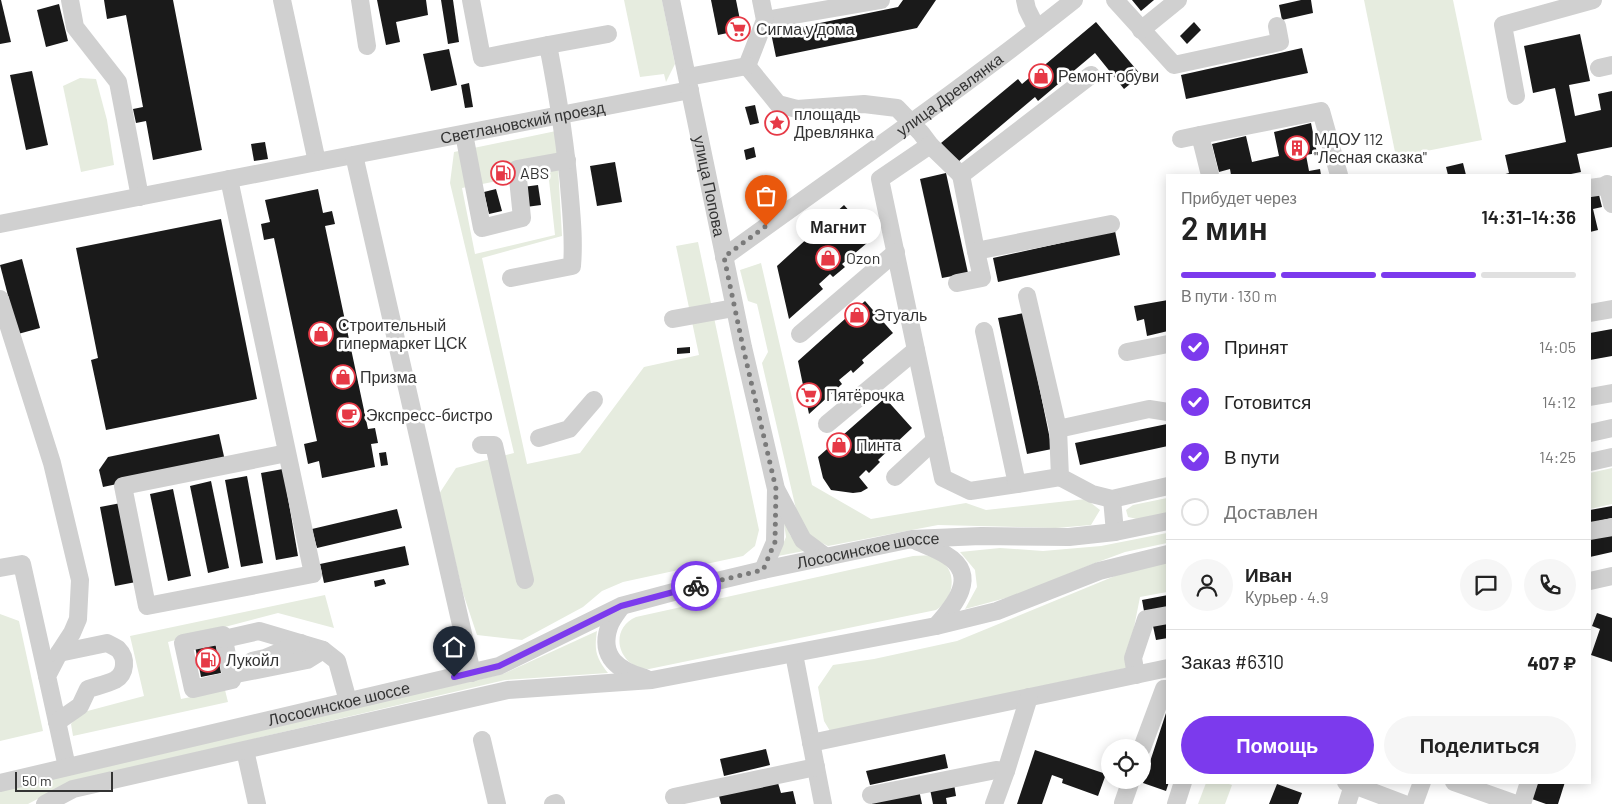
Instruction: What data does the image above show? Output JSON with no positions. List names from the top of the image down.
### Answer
{
  "streets": {
    "street": [
      "улица Древлянка",
      "Светлановский проезд",
      "улица Попова",
      "Лососинское шоссе"
    ]
  },
  "crossings": [
    ["улица Древлянка", "улица Попова"],
    ["Светлановский проезд", "улица Попова"],
    ["улица Попова", "Лососинское шоссе"]
  ],
  "places": {
    "supermarket": ["Сигма у дома", "Пятёрочка"],
    "shop": [
      "Ремонт обуви",
      "Ozon",
      "Этуаль",
      "Строительный гипермаркет ЦСК",
      "Призма",
      "Пинта"
    ],
    "place": ["площадь Древлянка"],
    "building": ["МДОУ 112 \"Лесная сказка\""],
    "fuel station": ["ABS", "Лукойл"],
    "other": ["Магнит"],
    "cafe": ["Экспресс-бистро"]
  },
  "scale_bar": "50 m",
  "page": {
    "heading": ["2 мин", "Прибудет через", "14:31–14:36"],
    "panel": [
      "Иван",
      "Курьер · 4.9",
      "Заказ #6310",
      "407 ₽"
    ],
    "bubble": "Магнит",
    "bar": "В пути · 130 m",
    "list": [
      ["Принят", "14:05"],
      ["Готовится", "14:12"],
      ["В пути", "14:25"],
      "Доставлен"
    ],
    "buttons": ["Помощь", "Поделиться"],
    "scale": "50 m"
  }
}
